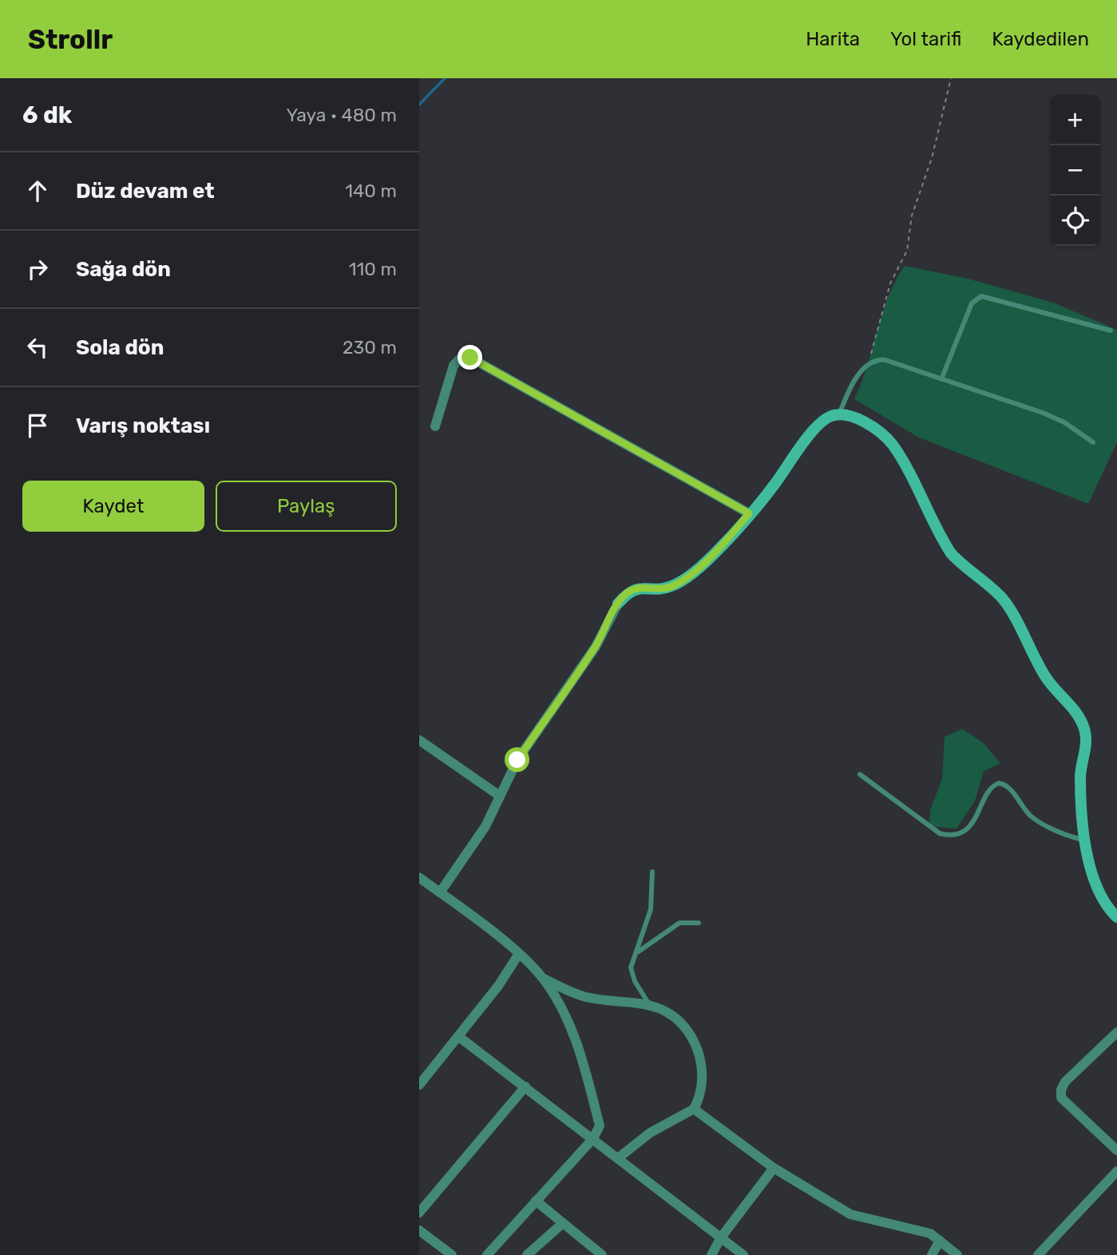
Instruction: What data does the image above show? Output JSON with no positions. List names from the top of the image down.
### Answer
{
  "page": {
    "header": "Strollr",
    "nav": ["Harita", "Yol tarifi", "Kaydedilen"],
    "heading": ["6 dk", "Yaya · 480 m"],
    "map_buttons": ["+", "−"],
    "list": [
      ["Düz devam et", "140 m"],
      ["Sağa dön", "110 m"],
      ["Sola dön", "230 m"],
      "Varış noktası"
    ],
    "buttons": ["Kaydet", "Paylaş"]
  }
}
